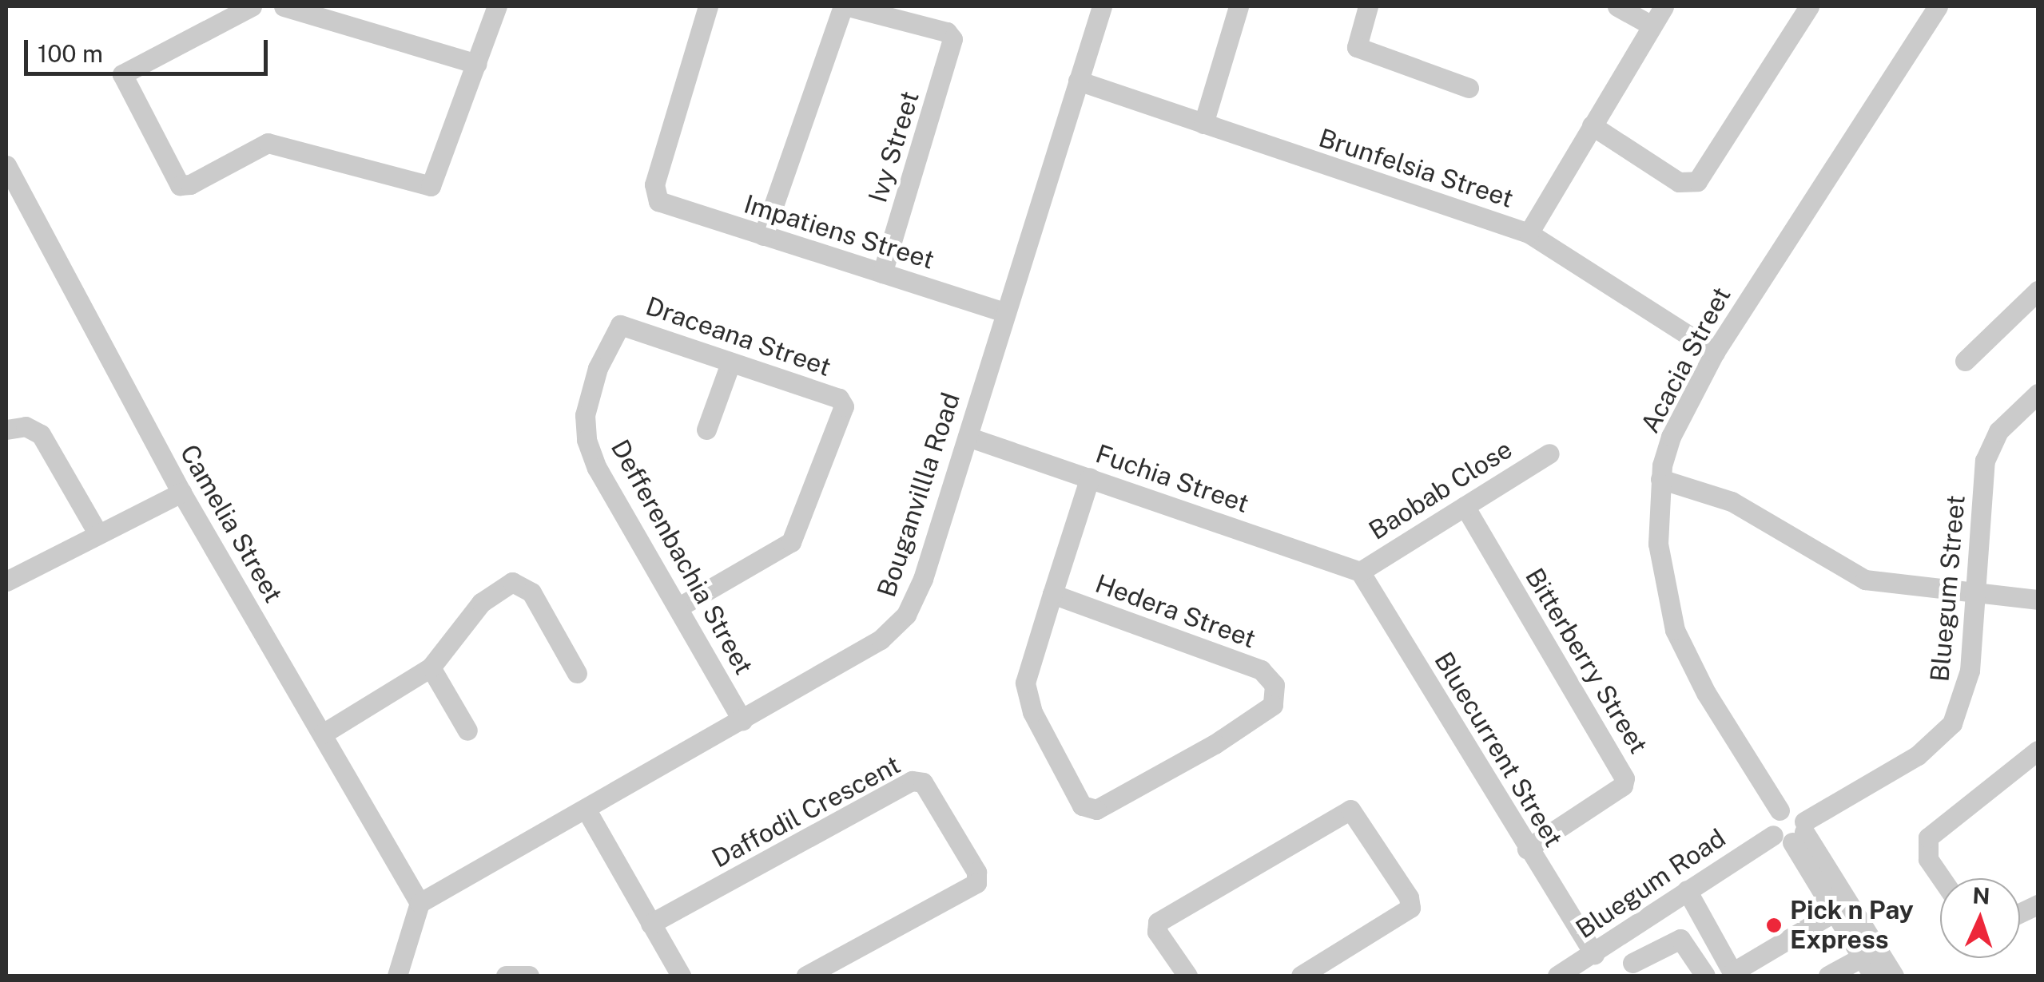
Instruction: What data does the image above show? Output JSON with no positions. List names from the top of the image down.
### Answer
{
  "streets": {
    "street": [
      "Ivy Street",
      "Brunfelsia Street",
      "Impatiens Street",
      "Draceana Street",
      "Acacia Street",
      "Fuchia Street",
      "Baobab Close",
      "Bouganvillla Road",
      "Camelia Street",
      "Defferenbachia Street",
      "Bluegum Street",
      "Hedera Street",
      "Bitterberry Street",
      "Bluecurrent Street",
      "Daffodil Crescent",
      "Bluegum Road"
    ]
  },
  "crossings": [
    ["Ivy Street", "Impatiens Street"],
    ["Brunfelsia Street", "Acacia Street"],
    ["Brunfelsia Street", "Bouganvillla Road"],
    ["Impatiens Street", "Bouganvillla Road"],
    ["Draceana Street", "Defferenbachia Street"],
    ["Acacia Street", "Bluegum Street"],
    ["Acacia Street", "Bluegum Road"],
    ["Fuchia Street", "Baobab Close"],
    ["Fuchia Street", "Bouganvillla Road"],
    ["Fuchia Street", "Bluecurrent Street"],
    ["Baobab Close", "Bitterberry Street"],
    ["Baobab Close", "Bluecurrent Street"],
    ["Bouganvillla Road", "Camelia Street"],
    ["Bouganvillla Road", "Defferenbachia Street"],
    ["Bluegum Street", "Bluegum Road"],
    ["Bitterberry Street", "Bluecurrent Street"],
    ["Bluecurrent Street", "Bluegum Road"]
  ],
  "places": ["Pick n Pay Express"],
  "scale_bar": "100 m",
  "north": "top"
}
